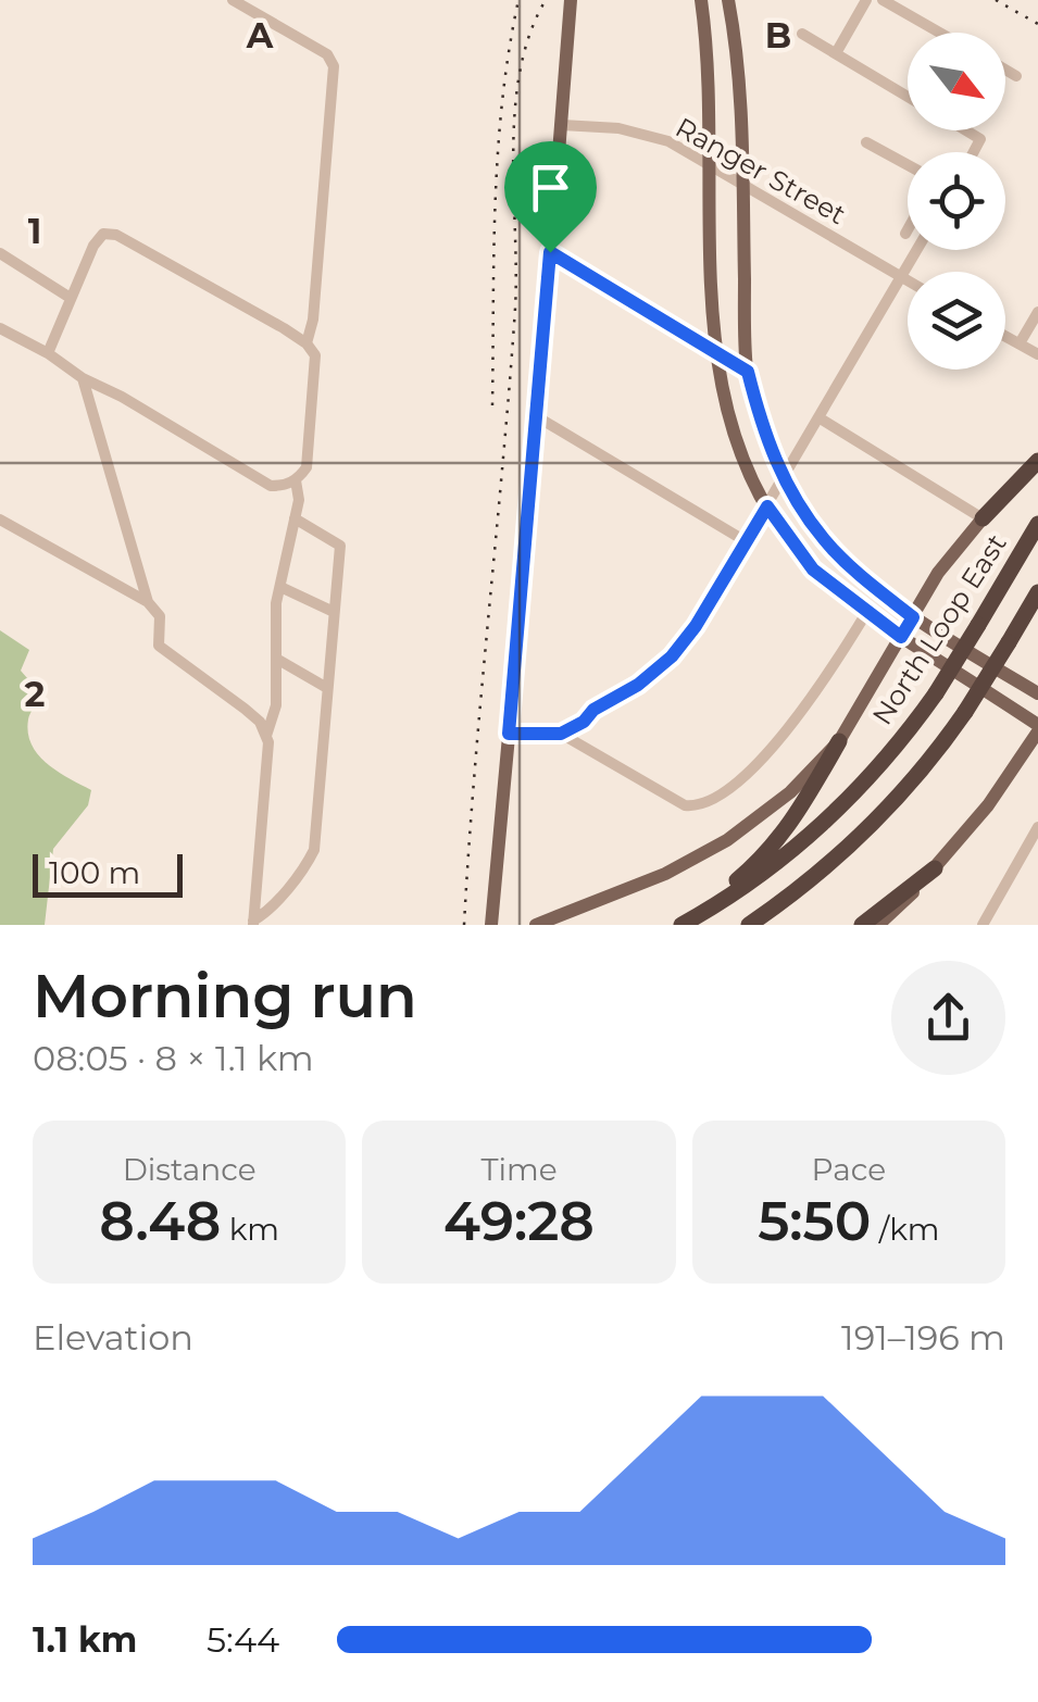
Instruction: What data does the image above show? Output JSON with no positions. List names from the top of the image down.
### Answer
{
  "streets": {
    "highway": ["North Loop East"],
    "street": ["Ranger Street"]
  },
  "scale_bar": "100 m",
  "north": "bottom right",
  "page": {
    "scale": "100 m",
    "heading": ["Morning run", "08:05 · 8 × 1.1 km"],
    "stats": [
      ["Distance", "8.48 km"],
      ["Time", "49:28"],
      ["Pace", "5:50 /km"]
    ],
    "chart": ["Elevation", "191–196 m"],
    "list": [
      {
        "name": "1.1 km",
        "note": "5:44"
      }
    ]
  },
  "grid": {
    "columns": ["A", "B"],
    "rows": ["1", "2"]
  }
}
